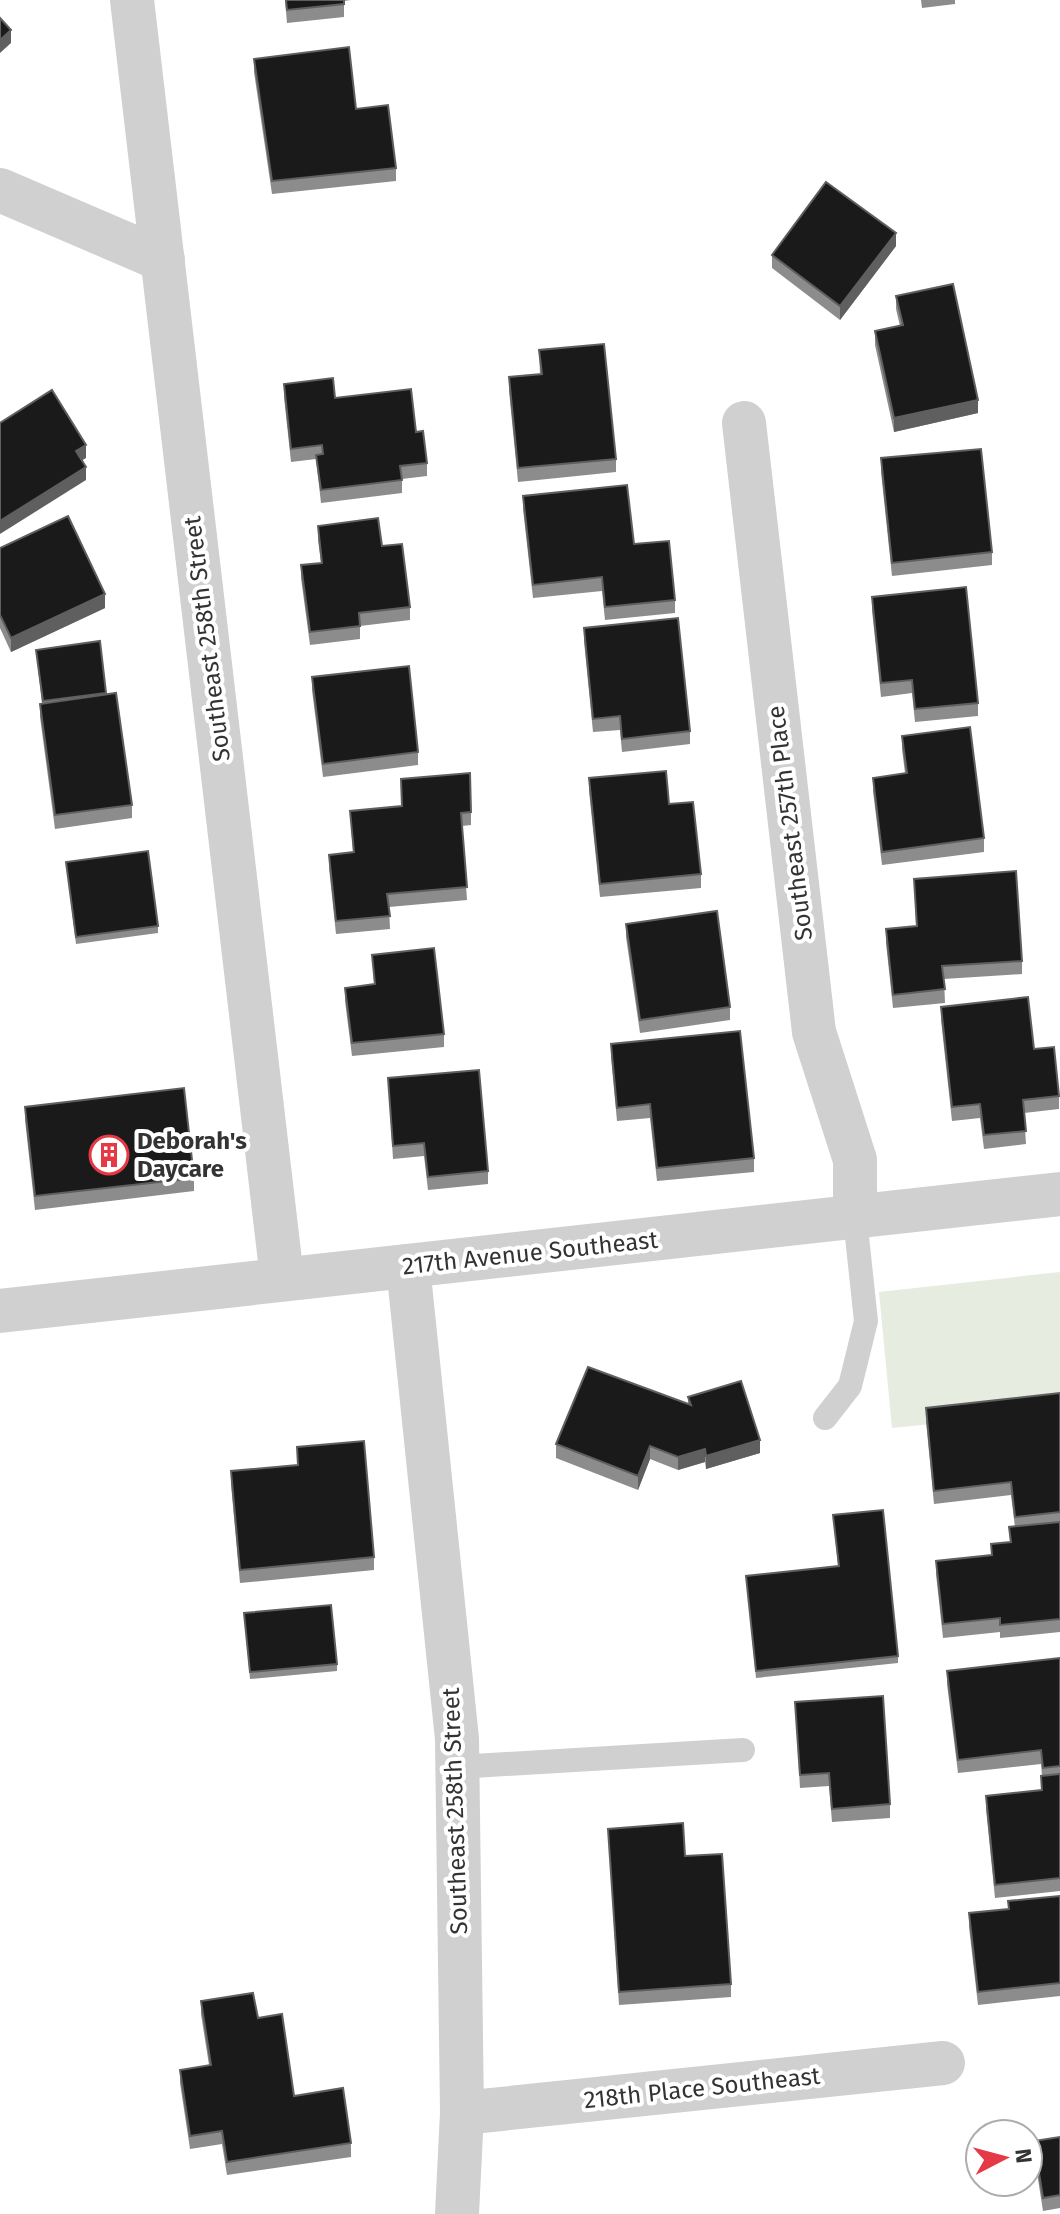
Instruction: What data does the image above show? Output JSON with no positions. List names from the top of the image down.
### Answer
{
  "streets": {
    "street": [
      "Southeast 258th Street",
      "Southeast 257th Place",
      "217th Avenue Southeast",
      "218th Place Southeast"
    ]
  },
  "crossings": [
    ["Southeast 258th Street", "217th Avenue Southeast"],
    ["Southeast 258th Street", "218th Place Southeast"],
    ["Southeast 257th Place", "217th Avenue Southeast"]
  ],
  "places": {
    "building": ["Deborah's Daycare"]
  },
  "north": "right"
}
